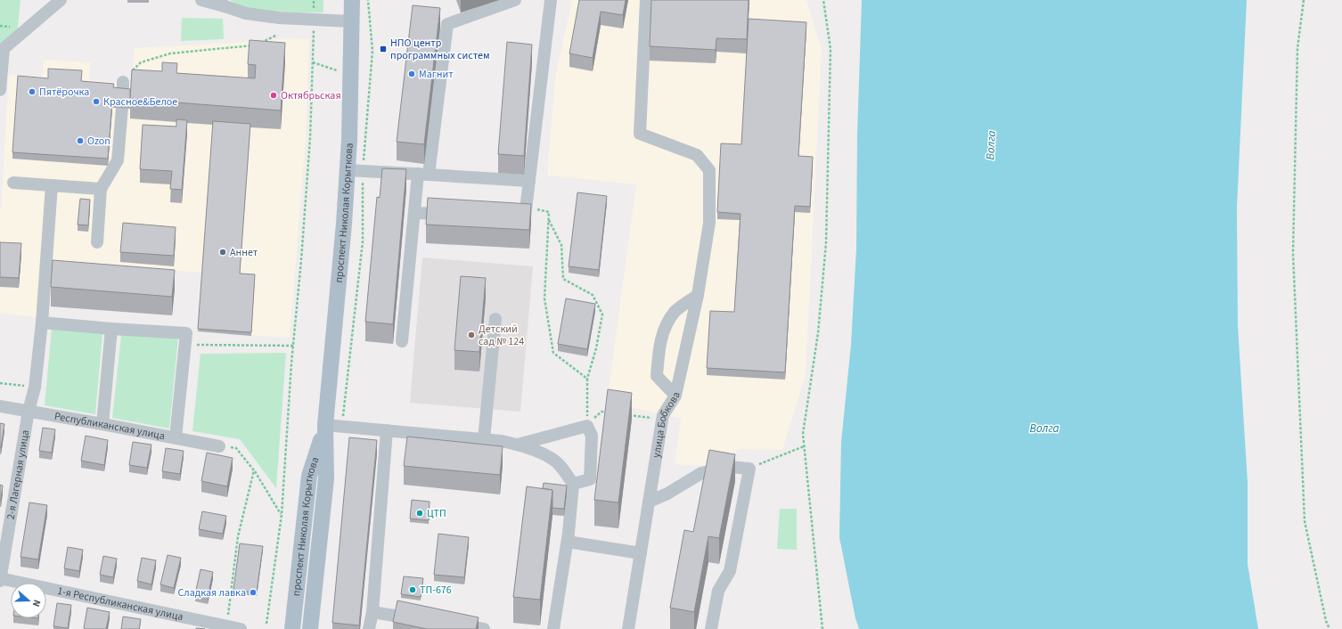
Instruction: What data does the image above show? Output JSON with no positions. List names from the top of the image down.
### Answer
{
  "streets": {
    "main road": ["проспект Николая Корыткова"],
    "street": [
      "улица Бобкова",
      "Республиканская улица",
      "2-я Лагерная улица",
      "1-я Республиканская улица"
    ]
  },
  "crossings": [
    ["Республиканская улица", "2-я Лагерная улица"],
    ["2-я Лагерная улица", "1-я Республиканская улица"]
  ],
  "water": ["Волга"],
  "places": {
    "transit": ["НПО центр программных систем"],
    "other": [
      "Магнит",
      "Пятёрочка",
      "Октябрьская",
      "Красное&Белое",
      "Ozon",
      "Аннет",
      "Детский сад № 124",
      "ЦТП",
      "ТП-676",
      "Сладкая лавка"
    ]
  },
  "north": "right"
}
